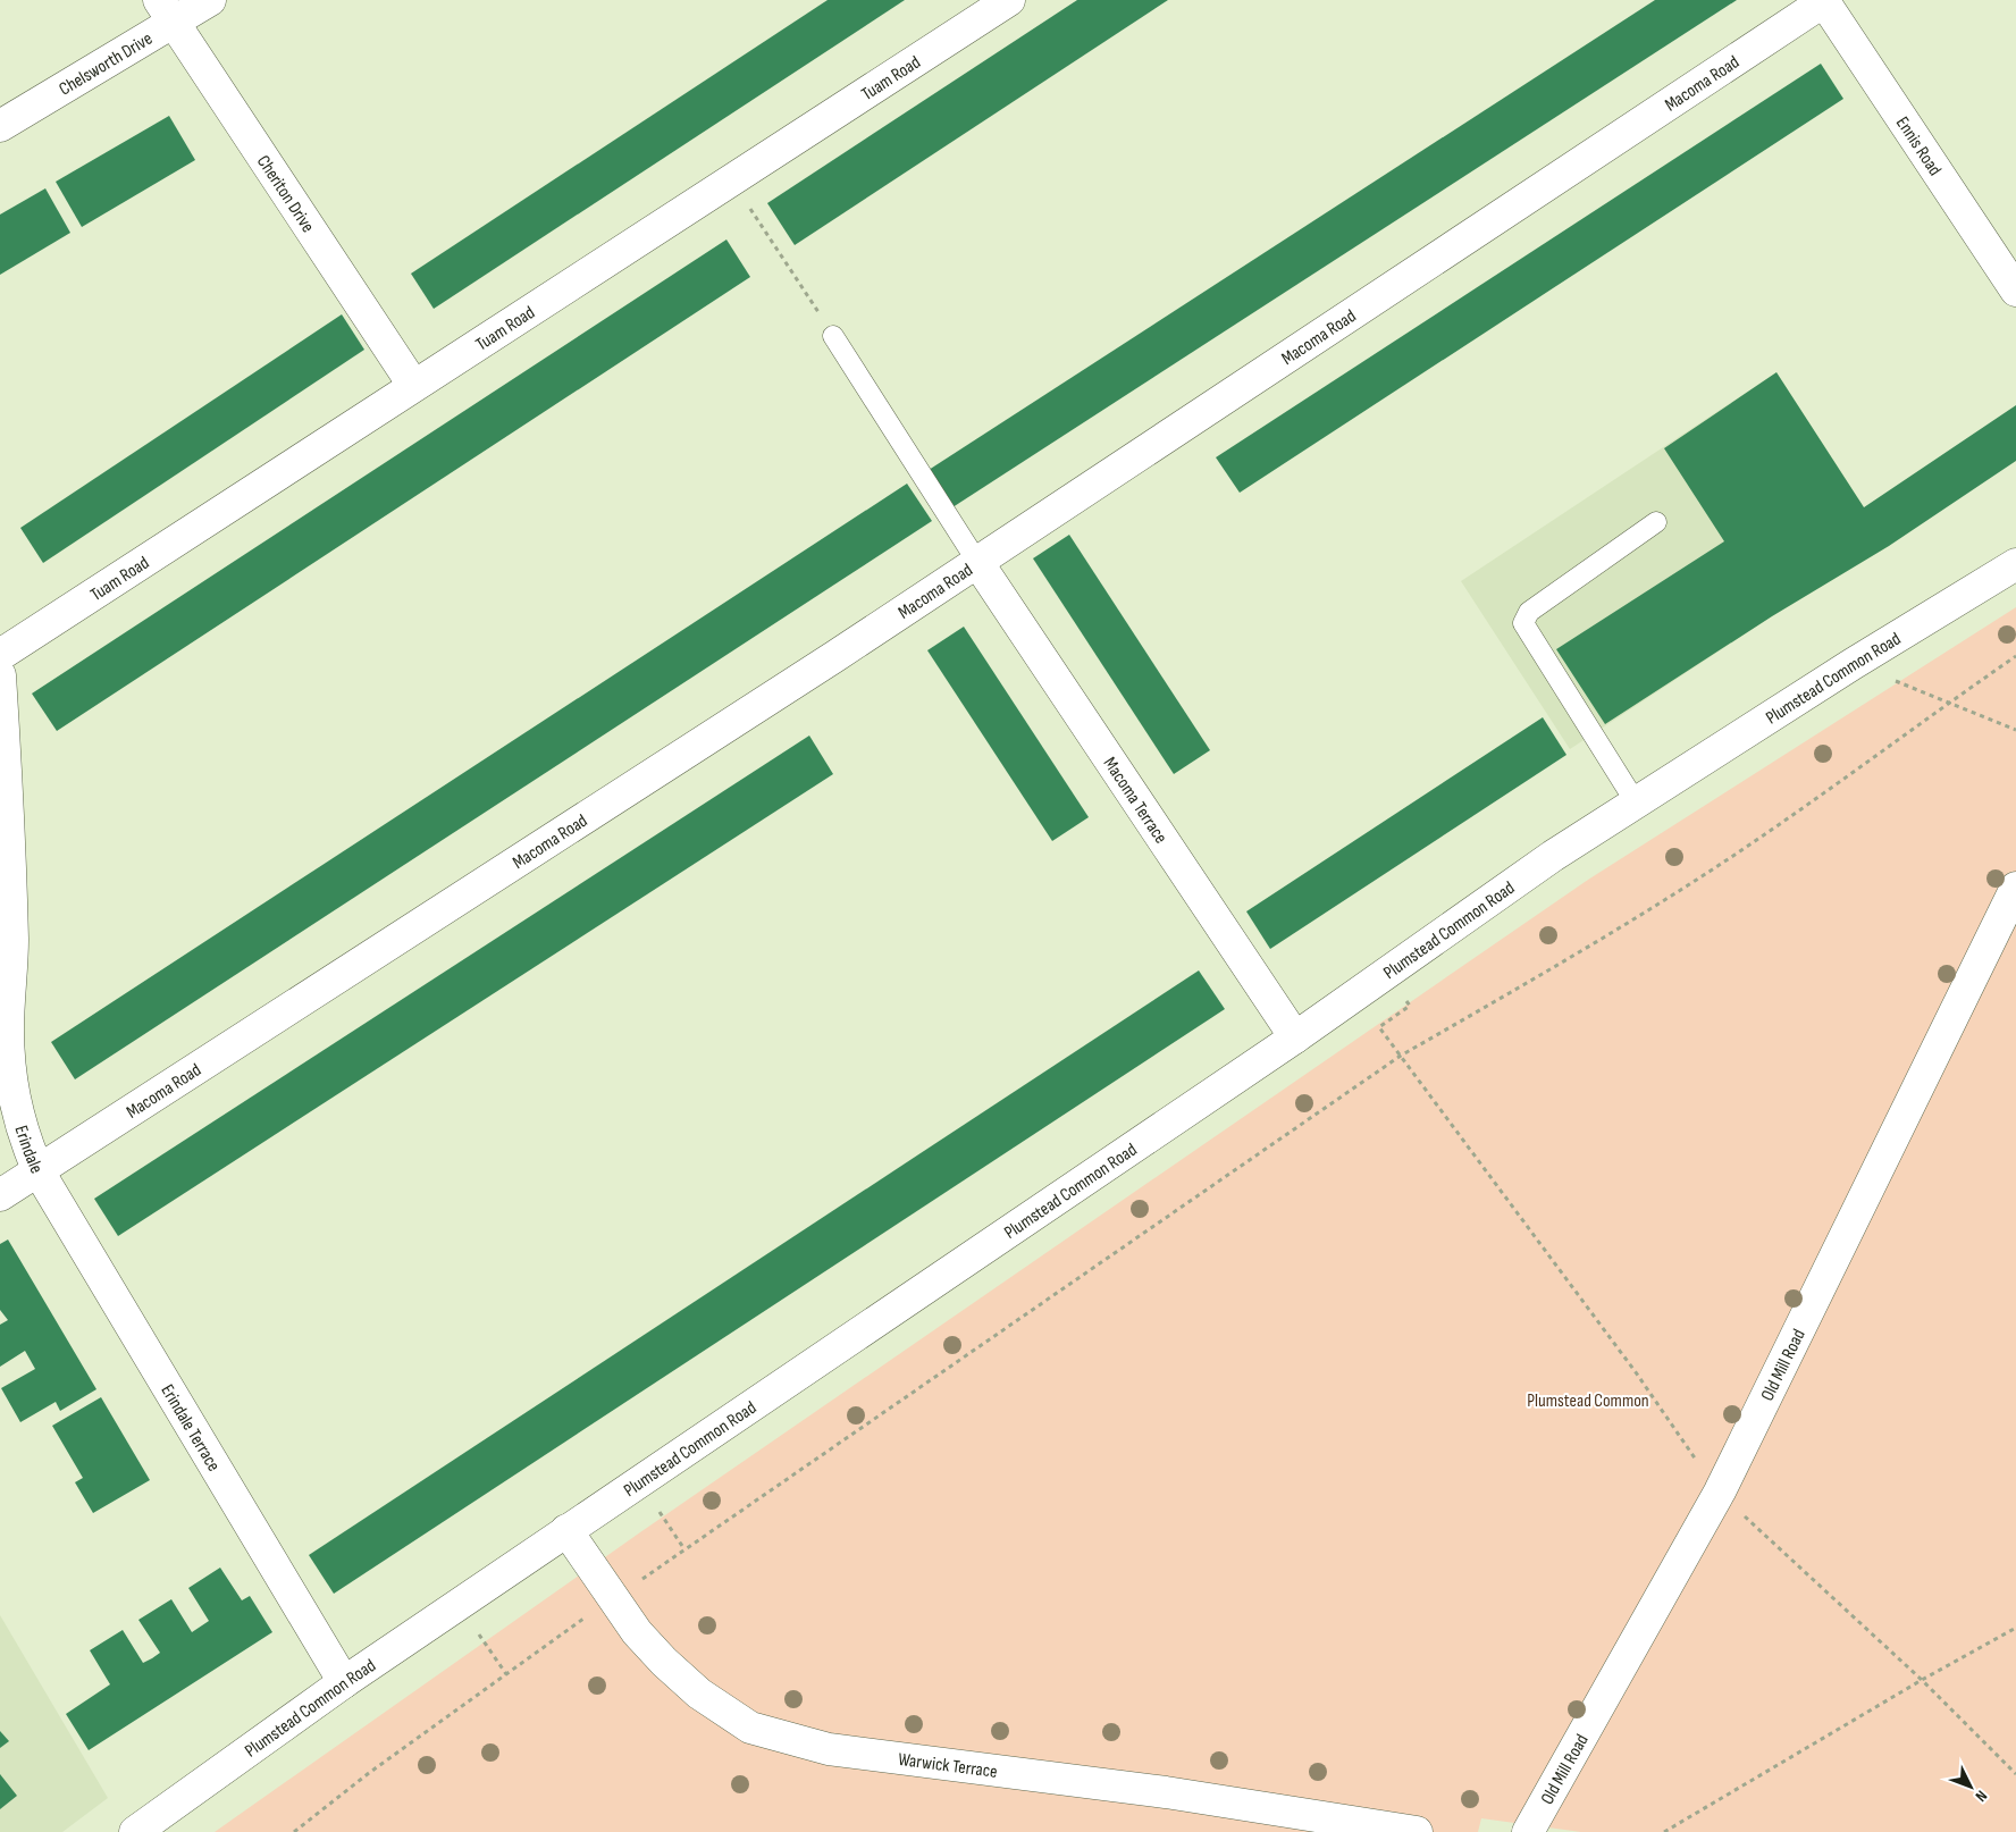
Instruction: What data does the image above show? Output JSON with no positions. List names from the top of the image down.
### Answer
{
  "streets": {
    "street": [
      "Chelsworth Drive",
      "Tuam Road",
      "Macoma Road",
      "Ennis Road",
      "Cheriton Drive",
      "Plumstead Common Road",
      "Macoma Terrace",
      "Erindale",
      "Old Mill Road",
      "Erindale Terrace",
      "Warwick Terrace"
    ]
  },
  "crossings": [
    ["Chelsworth Drive", "Cheriton Drive"],
    ["Tuam Road", "Cheriton Drive"],
    ["Macoma Road", "Ennis Road"],
    ["Macoma Road", "Macoma Terrace"],
    ["Macoma Road", "Erindale"],
    ["Macoma Road", "Erindale Terrace"],
    ["Plumstead Common Road", "Macoma Terrace"],
    ["Plumstead Common Road", "Erindale Terrace"],
    ["Plumstead Common Road", "Warwick Terrace"],
    ["Erindale", "Erindale Terrace"]
  ],
  "parks": ["Plumstead Common"],
  "north": "bottom right"
}
